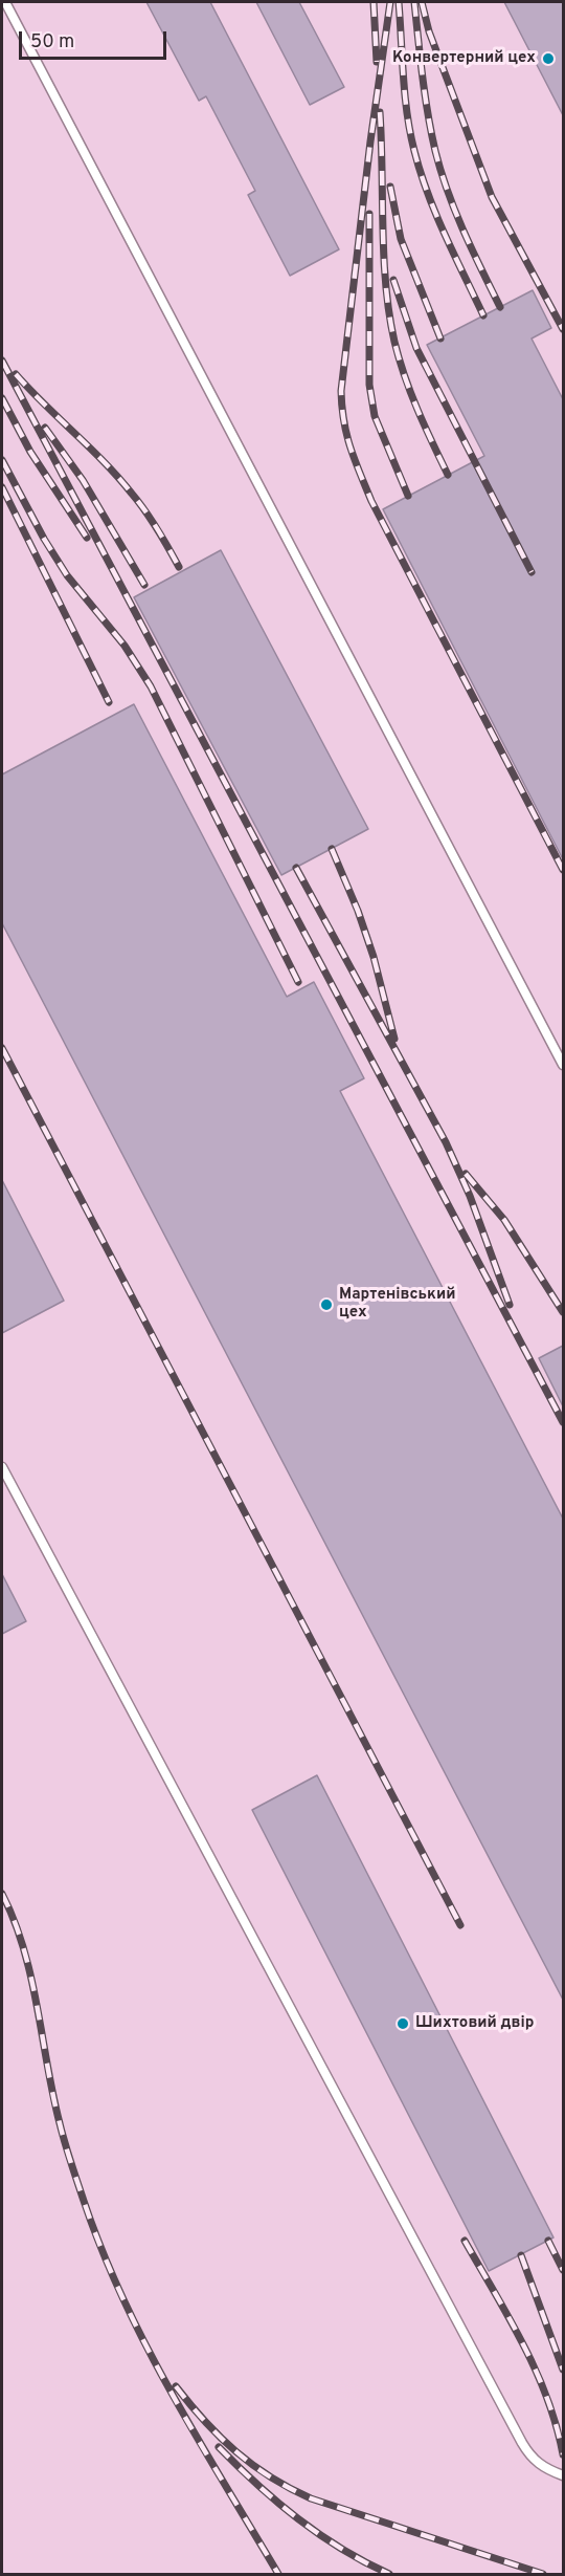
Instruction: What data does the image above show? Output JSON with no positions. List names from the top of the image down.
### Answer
{
  "places": ["Конвертерний цех", "Мартенівський цех", "Шихтовий двір"],
  "scale_bar": "50 m"
}
